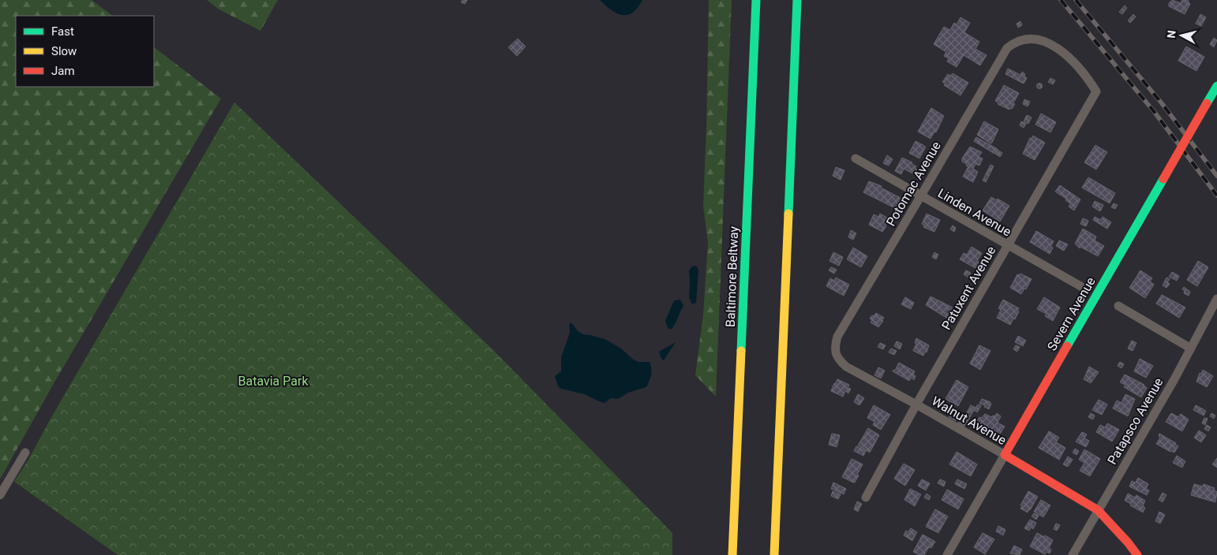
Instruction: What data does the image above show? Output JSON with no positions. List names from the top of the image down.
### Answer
{
  "streets": {
    "main road": ["Baltimore Beltway", "Severn Avenue", "Walnut Avenue"],
    "street": [
      "Potomac Avenue",
      "Linden Avenue",
      "Patuxent Avenue",
      "Patapsco Avenue"
    ]
  },
  "crossings": [
    ["Potomac Avenue", "Linden Avenue"],
    ["Potomac Avenue", "Patuxent Avenue"],
    ["Potomac Avenue", "Walnut Avenue"],
    ["Linden Avenue", "Patuxent Avenue"],
    ["Patuxent Avenue", "Walnut Avenue"],
    ["Severn Avenue", "Walnut Avenue"],
    ["Walnut Avenue", "Patapsco Avenue"]
  ],
  "parks": ["Batavia Park"],
  "legend": ["Fast", "Slow", "Jam"],
  "north": "left"
}
